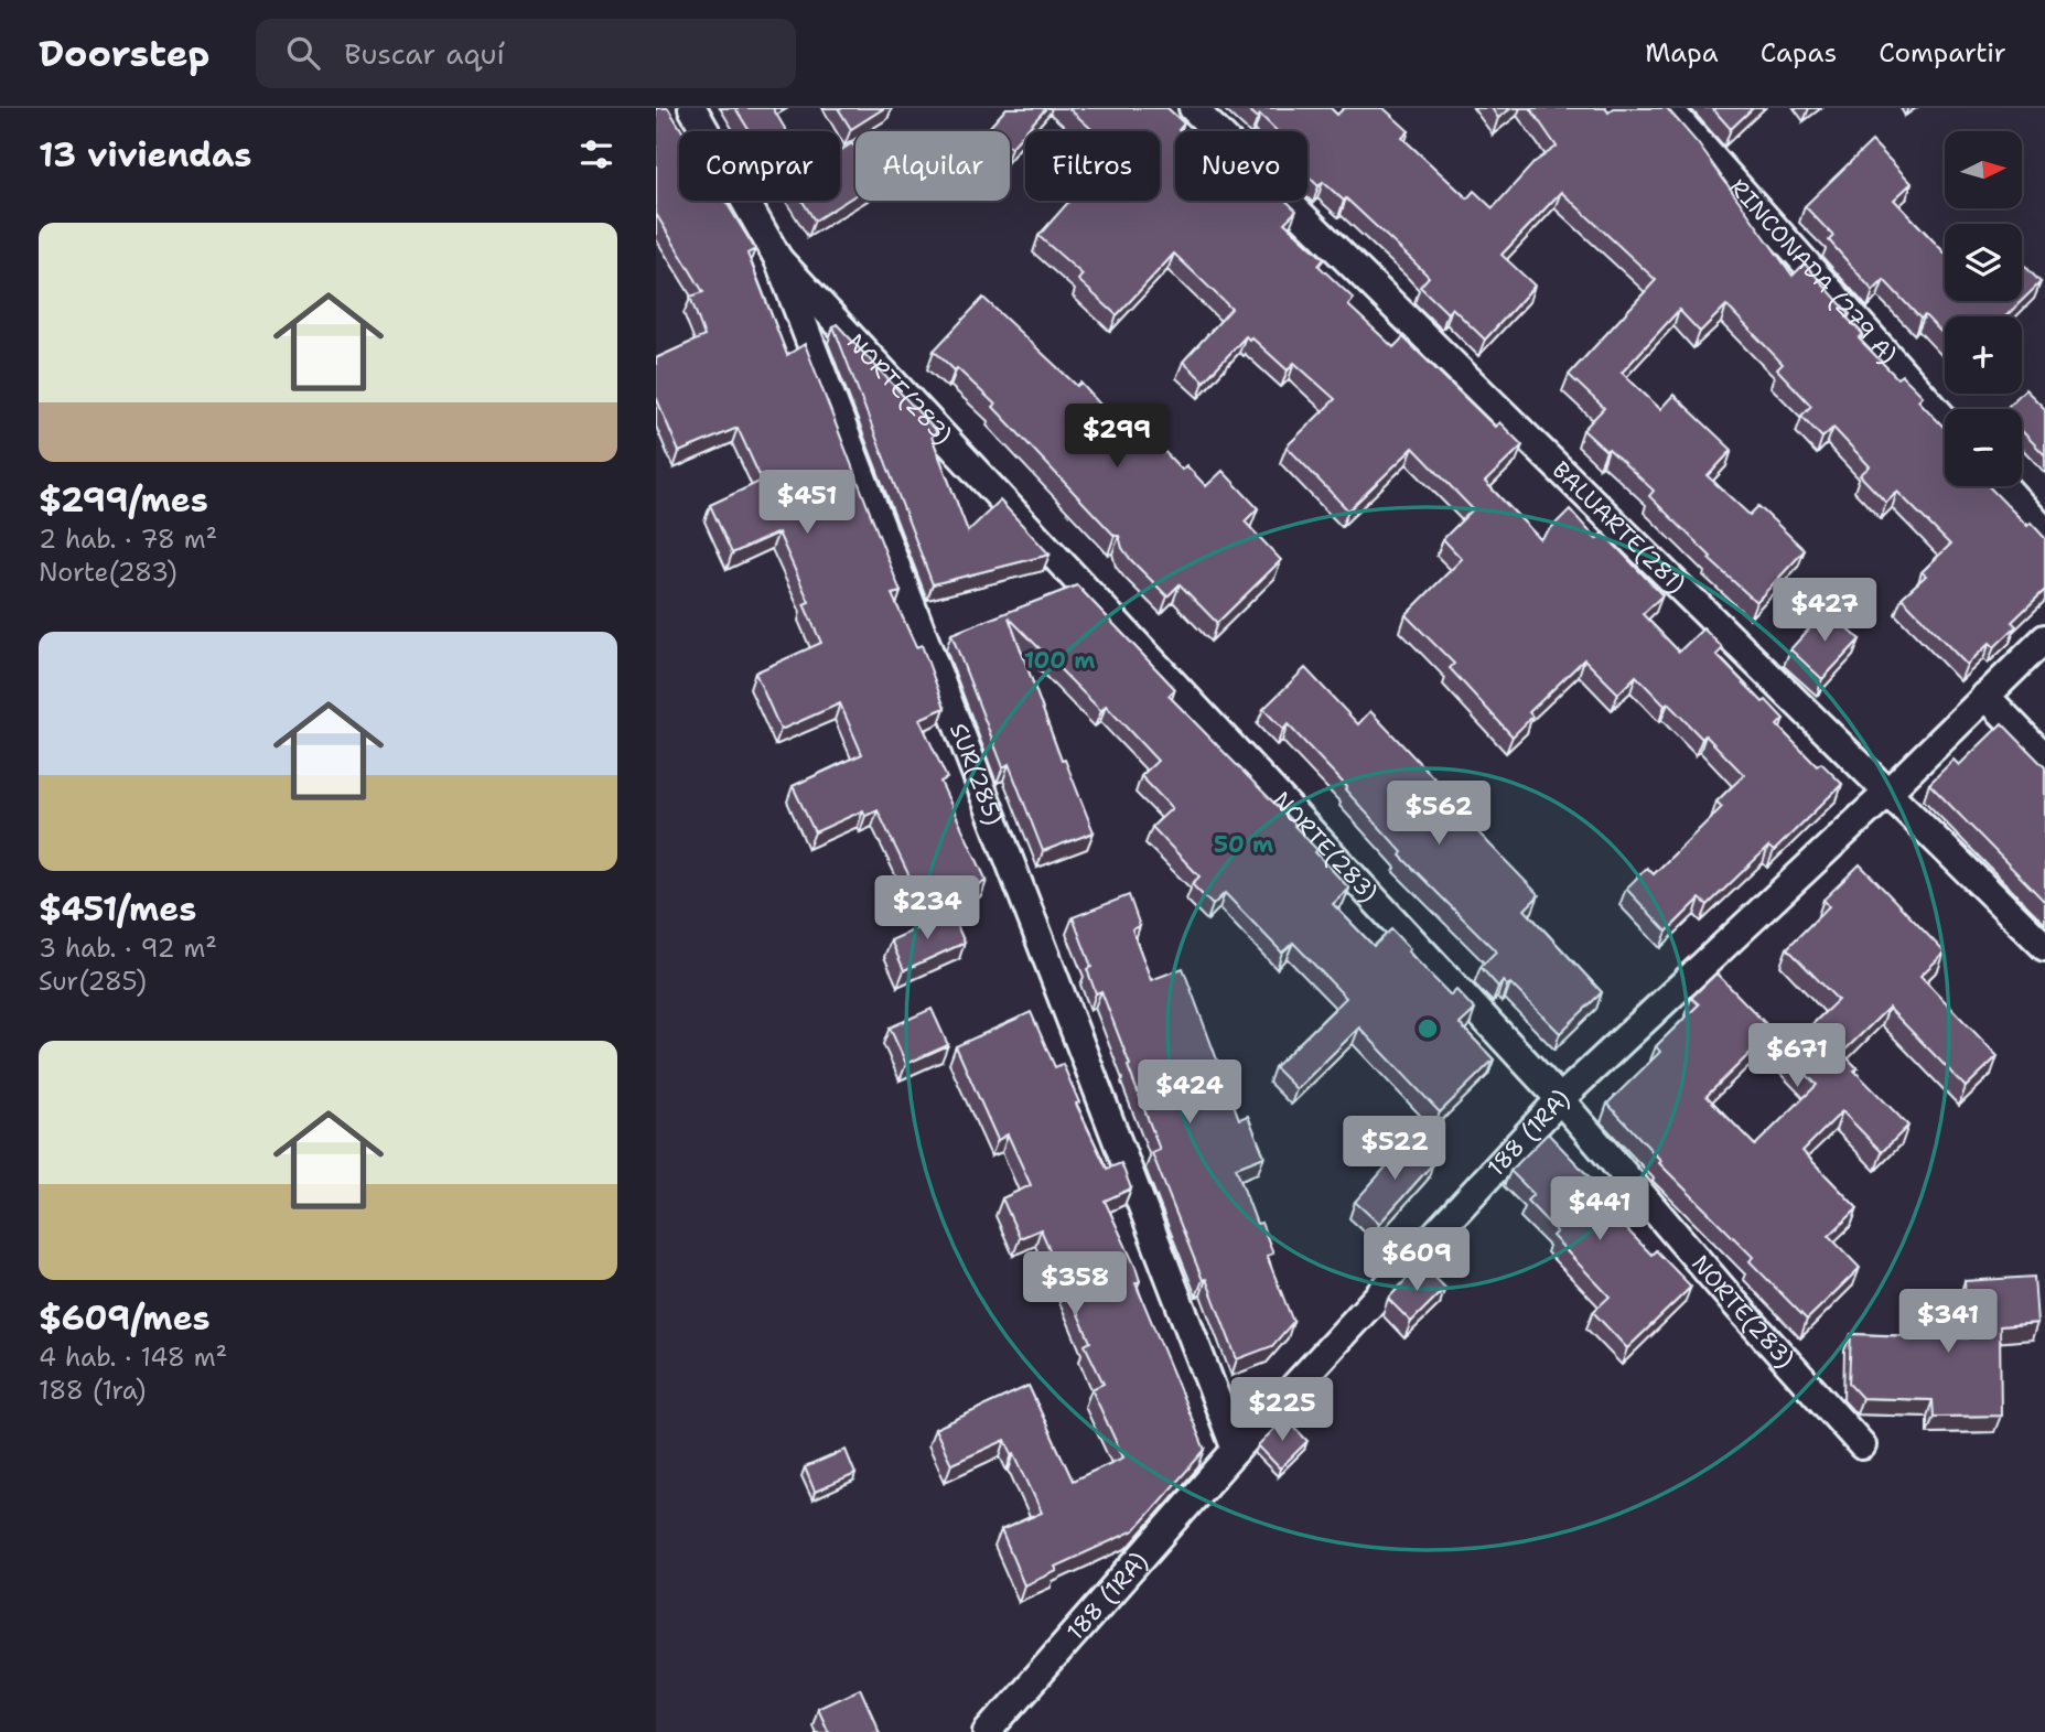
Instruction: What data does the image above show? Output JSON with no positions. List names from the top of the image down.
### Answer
{
  "streets": {
    "street": [
      "RINCONADA (279 A)",
      "NORTE(283)",
      "BALUARTE(281)",
      "SUR(285)",
      "188 (1RA)"
    ]
  },
  "crossings": [
    ["NORTE(283)", "SUR(285)"],
    ["NORTE(283)", "188 (1RA)"],
    ["BALUARTE(281)", "188 (1RA)"],
    ["SUR(285)", "188 (1RA)"]
  ],
  "north": "right",
  "page": {
    "header": "Doorstep",
    "search": "Buscar aquí",
    "nav": ["Mapa", "Capas", "Compartir"],
    "heading": "13 viviendas",
    "map_buttons": ["+", "−"],
    "chip": [
      "Comprar",
      "Alquilar",
      "Filtros",
      "Nuevo"
    ],
    "list": [
      {
        "name": "$299/mes",
        "note": "2 hab. · 78 m² · Norte(283)"
      },
      {
        "name": "$451/mes",
        "note": "3 hab. · 92 m² · Sur(285)"
      },
      {
        "name": "$609/mes",
        "note": "4 hab. · 148 m² · 188 (1ra)"
      }
    ],
    "price": [
      "$299",
      "$451",
      "$427",
      "$562",
      "$234",
      "$671",
      "$424",
      "$522",
      "$441",
      "$609",
      "$358",
      "$341",
      "$225"
    ]
  },
  "rings": ["100 m", "50 m"]
}
